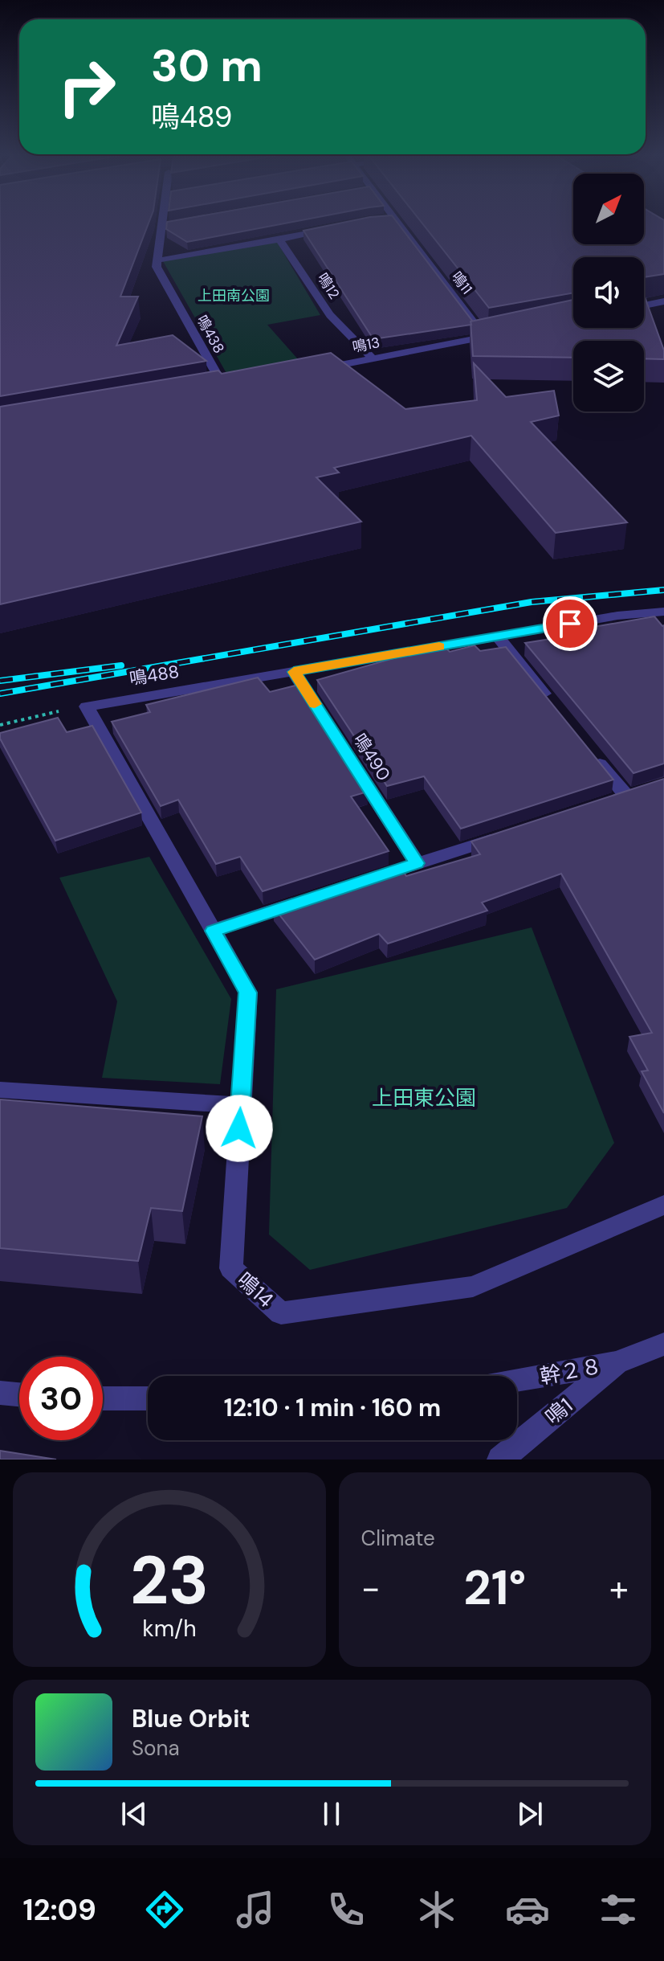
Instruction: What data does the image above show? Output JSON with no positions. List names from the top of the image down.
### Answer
{
  "streets": {
    "street": [
      "鳴11",
      "鳴12",
      "鳴438",
      "鳴13",
      "鳴488",
      "鳴490",
      "鳴14",
      "幹２８",
      "鳴1"
    ]
  },
  "crossings": [
    ["鳴11", "鳴13"],
    ["鳴12", "鳴13"],
    ["鳴488", "鳴490"],
    ["幹２８", "鳴1"]
  ],
  "parks": ["上田南公園", "上田東公園"],
  "north": "top right",
  "page": {
    "turn": ["30 m", "鳴489"],
    "limit": "30",
    "trip": "12:10 · 1 min · 160 m",
    "tile": "Climate",
    "heat": ["−", "21°", "+"],
    "song": ["Blue Orbit", "Sona"],
    "tabs": "12:09",
    "gauge": ["23", "km/h"]
  }
}
